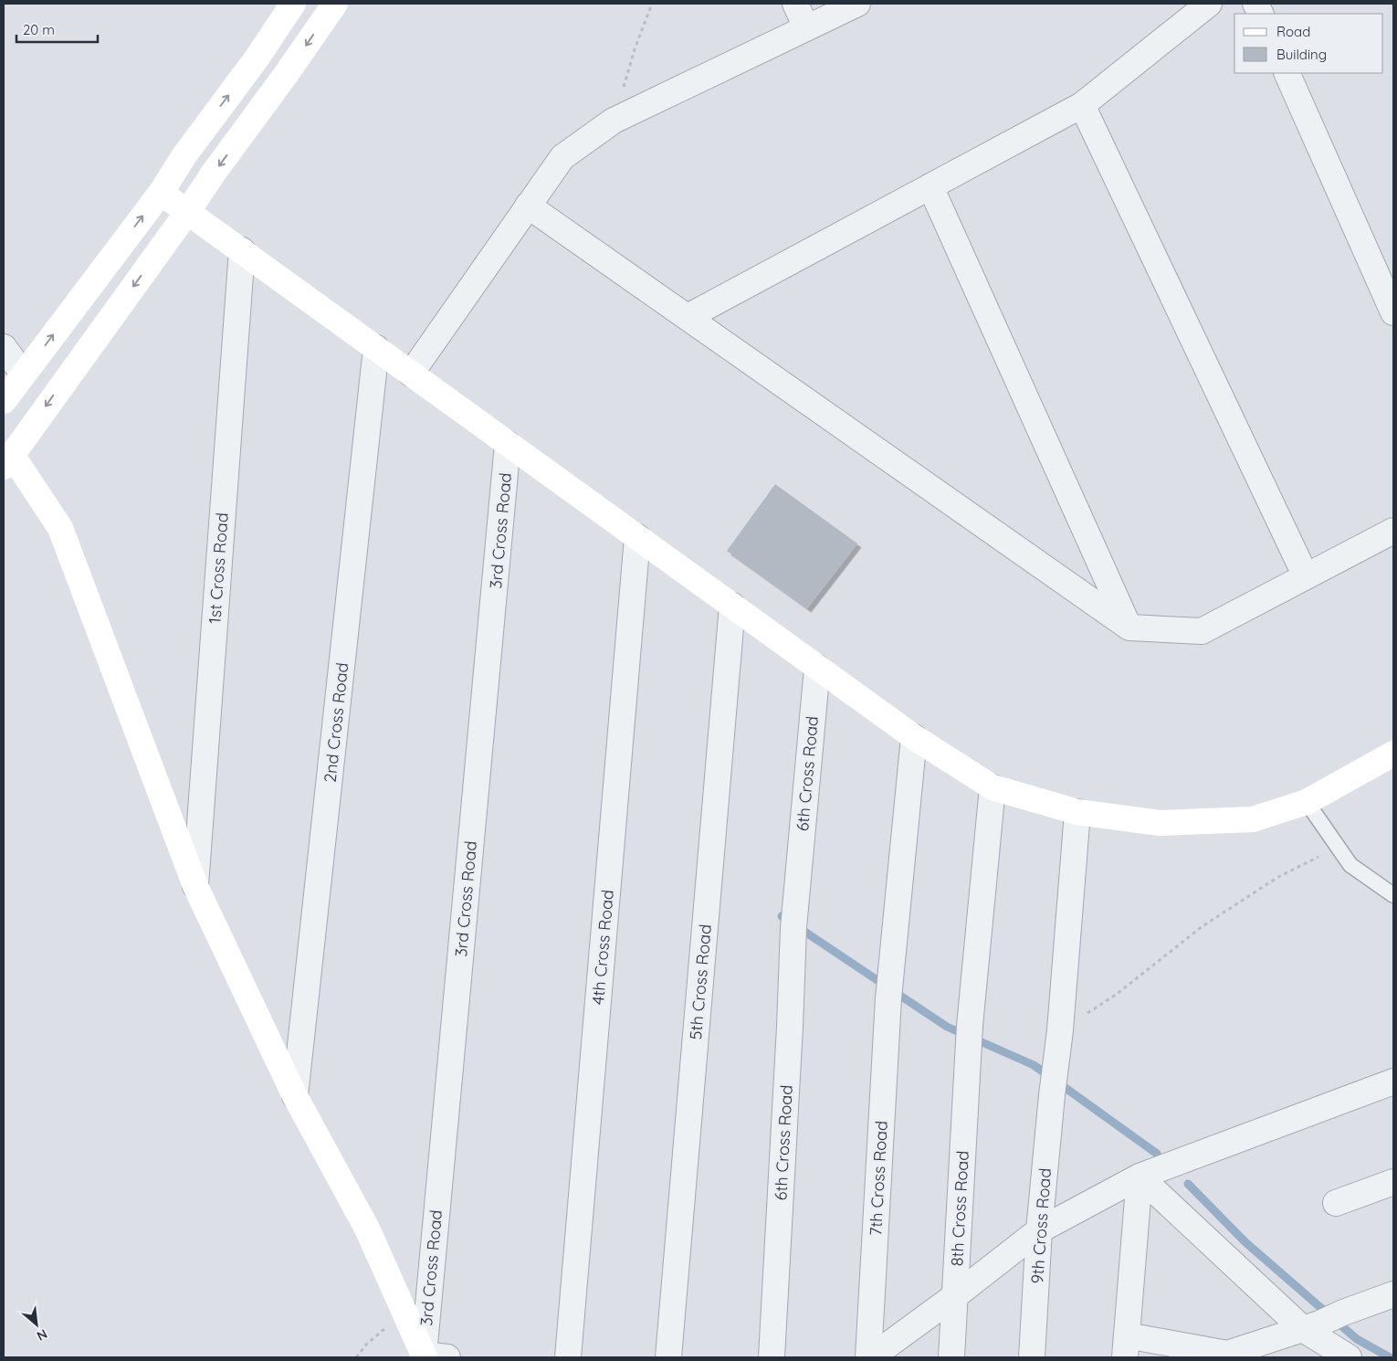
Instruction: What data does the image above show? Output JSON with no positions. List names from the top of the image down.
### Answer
{
  "streets": {
    "street": [
      "3rd Cross Road",
      "1st Cross Road",
      "2nd Cross Road",
      "6th Cross Road",
      "4th Cross Road",
      "5th Cross Road",
      "7th Cross Road",
      "8th Cross Road",
      "9th Cross Road"
    ]
  },
  "legend": ["Road", "Building"],
  "scale_bar": "20 m",
  "north": "bottom right"
}
